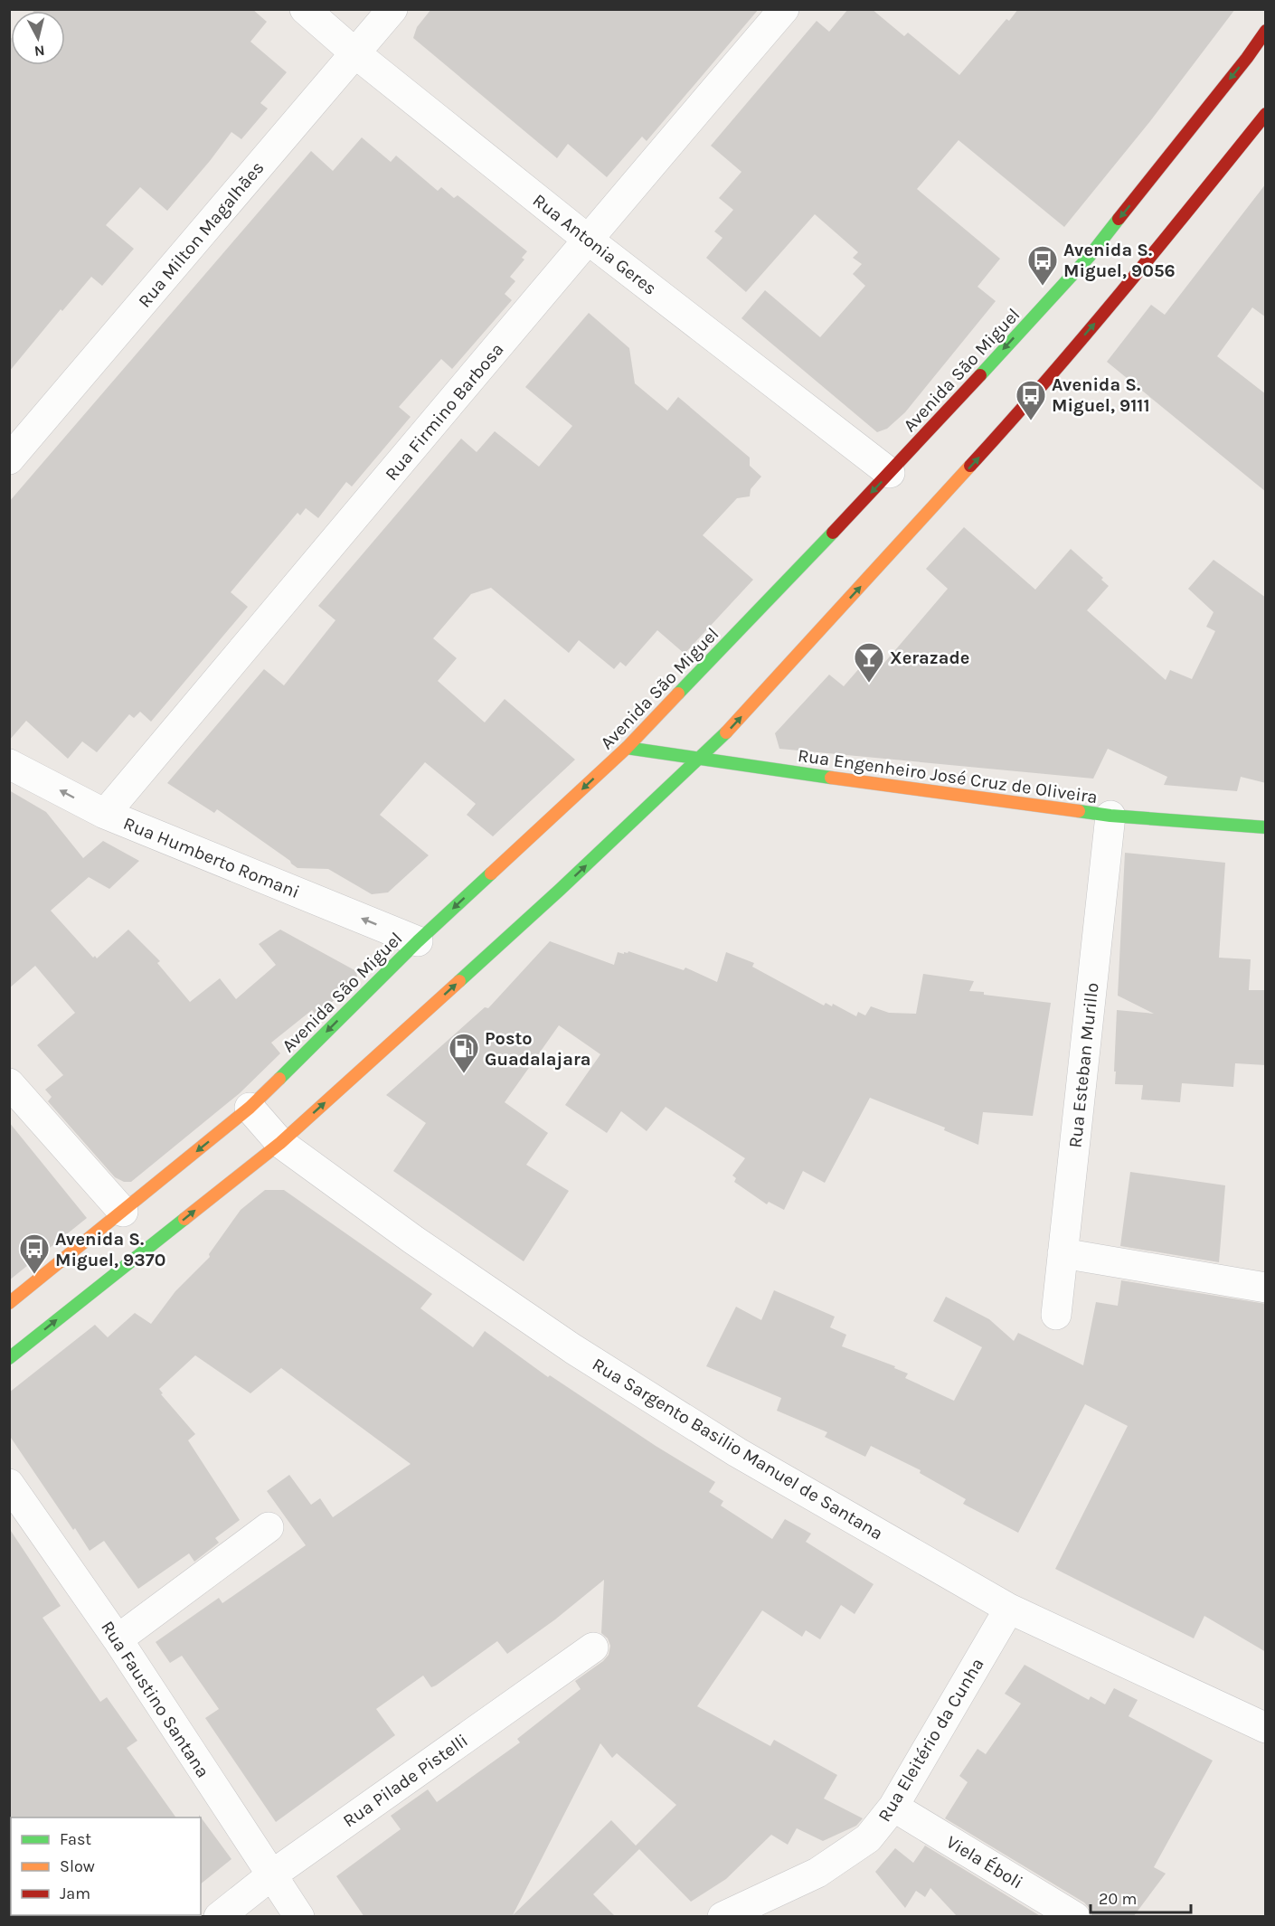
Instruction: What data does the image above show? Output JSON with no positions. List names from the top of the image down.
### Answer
{
  "streets": {
    "main road": ["Avenida São Miguel", "Rua Engenheiro José Cruz de Oliveira"],
    "street": [
      "Rua Milton Magalhães",
      "Rua Antonia Geres",
      "Rua Firmino Barbosa",
      "Rua Humberto Romani",
      "Rua Esteban Murillo",
      "Rua Sargento Basilio Manuel de Santana",
      "Rua Faustino Santana",
      "Rua Eleitério da Cunha",
      "Rua Pilade Pistelli",
      "Viela Éboli"
    ]
  },
  "crossings": [
    ["Rua Milton Magalhães", "Rua Antonia Geres"],
    ["Rua Antonia Geres", "Avenida São Miguel"],
    ["Rua Antonia Geres", "Rua Firmino Barbosa"],
    ["Avenida São Miguel", "Rua Engenheiro José Cruz de Oliveira"],
    ["Avenida São Miguel", "Rua Humberto Romani"],
    ["Avenida São Miguel", "Rua Sargento Basilio Manuel de Santana"],
    ["Rua Firmino Barbosa", "Rua Humberto Romani"],
    ["Rua Engenheiro José Cruz de Oliveira", "Rua Esteban Murillo"],
    ["Rua Sargento Basilio Manuel de Santana", "Rua Eleitério da Cunha"],
    ["Rua Faustino Santana", "Rua Pilade Pistelli"],
    ["Rua Eleitério da Cunha", "Viela Éboli"]
  ],
  "one_way": ["Rua Humberto Romani"],
  "places": {
    "bus stop": ["Avenida S. Miguel, 9056", "Avenida S. Miguel, 9111", "Avenida S. Miguel, 9370"],
    "bar": ["Xerazade"],
    "fuel station": ["Posto Guadalajara"]
  },
  "legend": ["Fast", "Slow", "Jam"],
  "scale_bar": "20 m",
  "north": "bottom"
}
